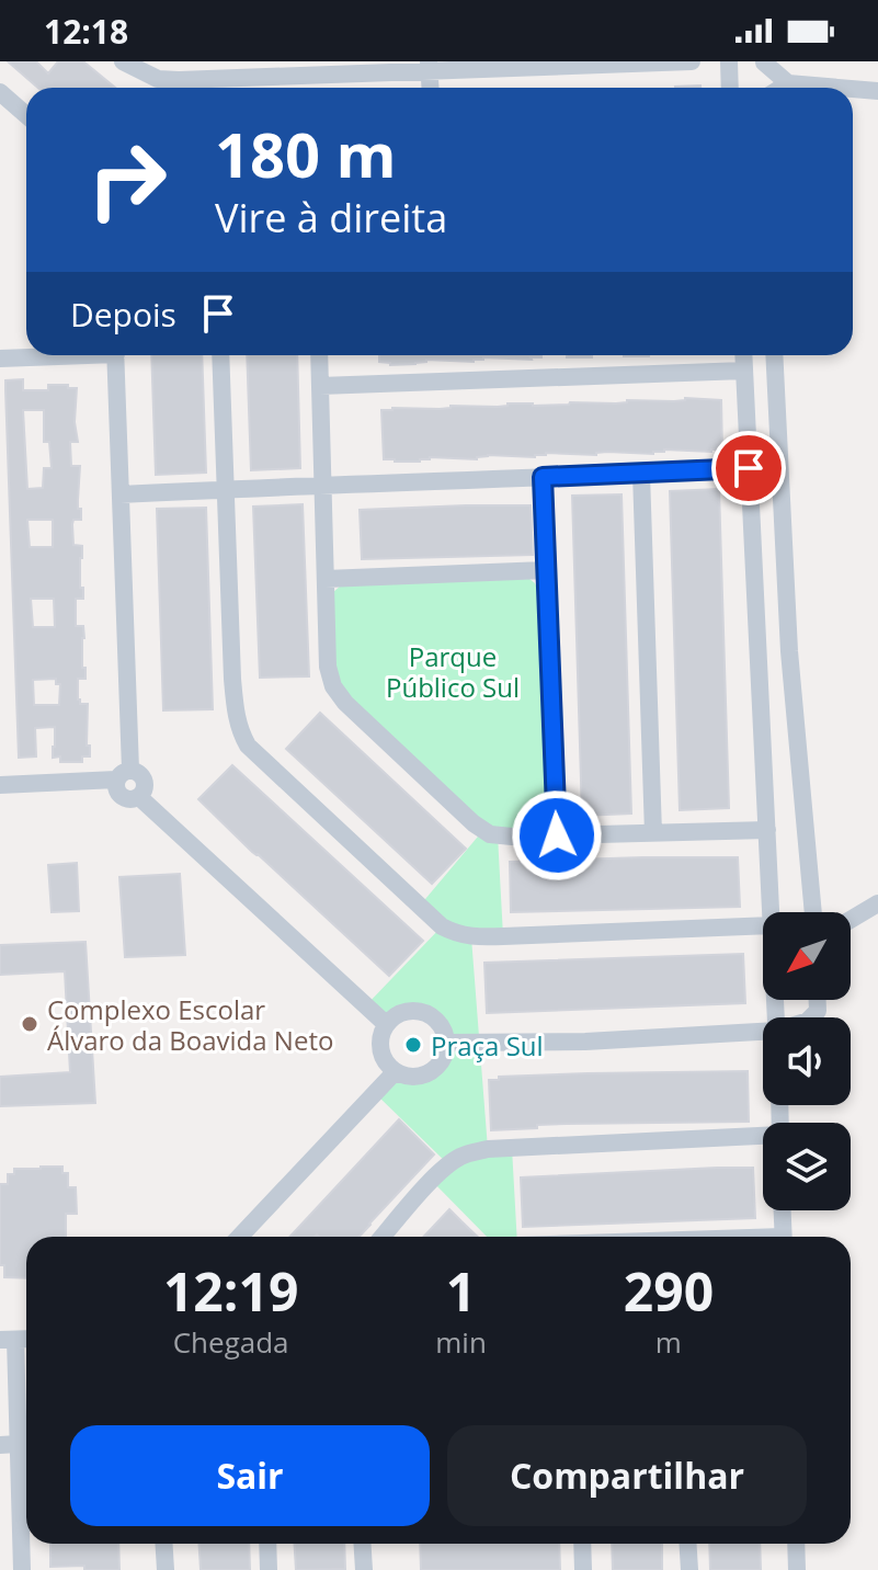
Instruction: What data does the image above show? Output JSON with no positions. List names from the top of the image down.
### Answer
{
  "parks": ["Parque Público Sul"],
  "places": ["Complexo Escolar Álvaro da Boavida Neto", "Praça Sul"],
  "north": "bottom left",
  "page": {
    "status": "12:18",
    "turn": ["180 m", "Vire à direita"],
    "then": "Depois",
    "eta": [
      "12:19",
      "Chegada",
      "1",
      "min",
      "290",
      "m"
    ],
    "buttons": ["Sair", "Compartilhar"]
  }
}
